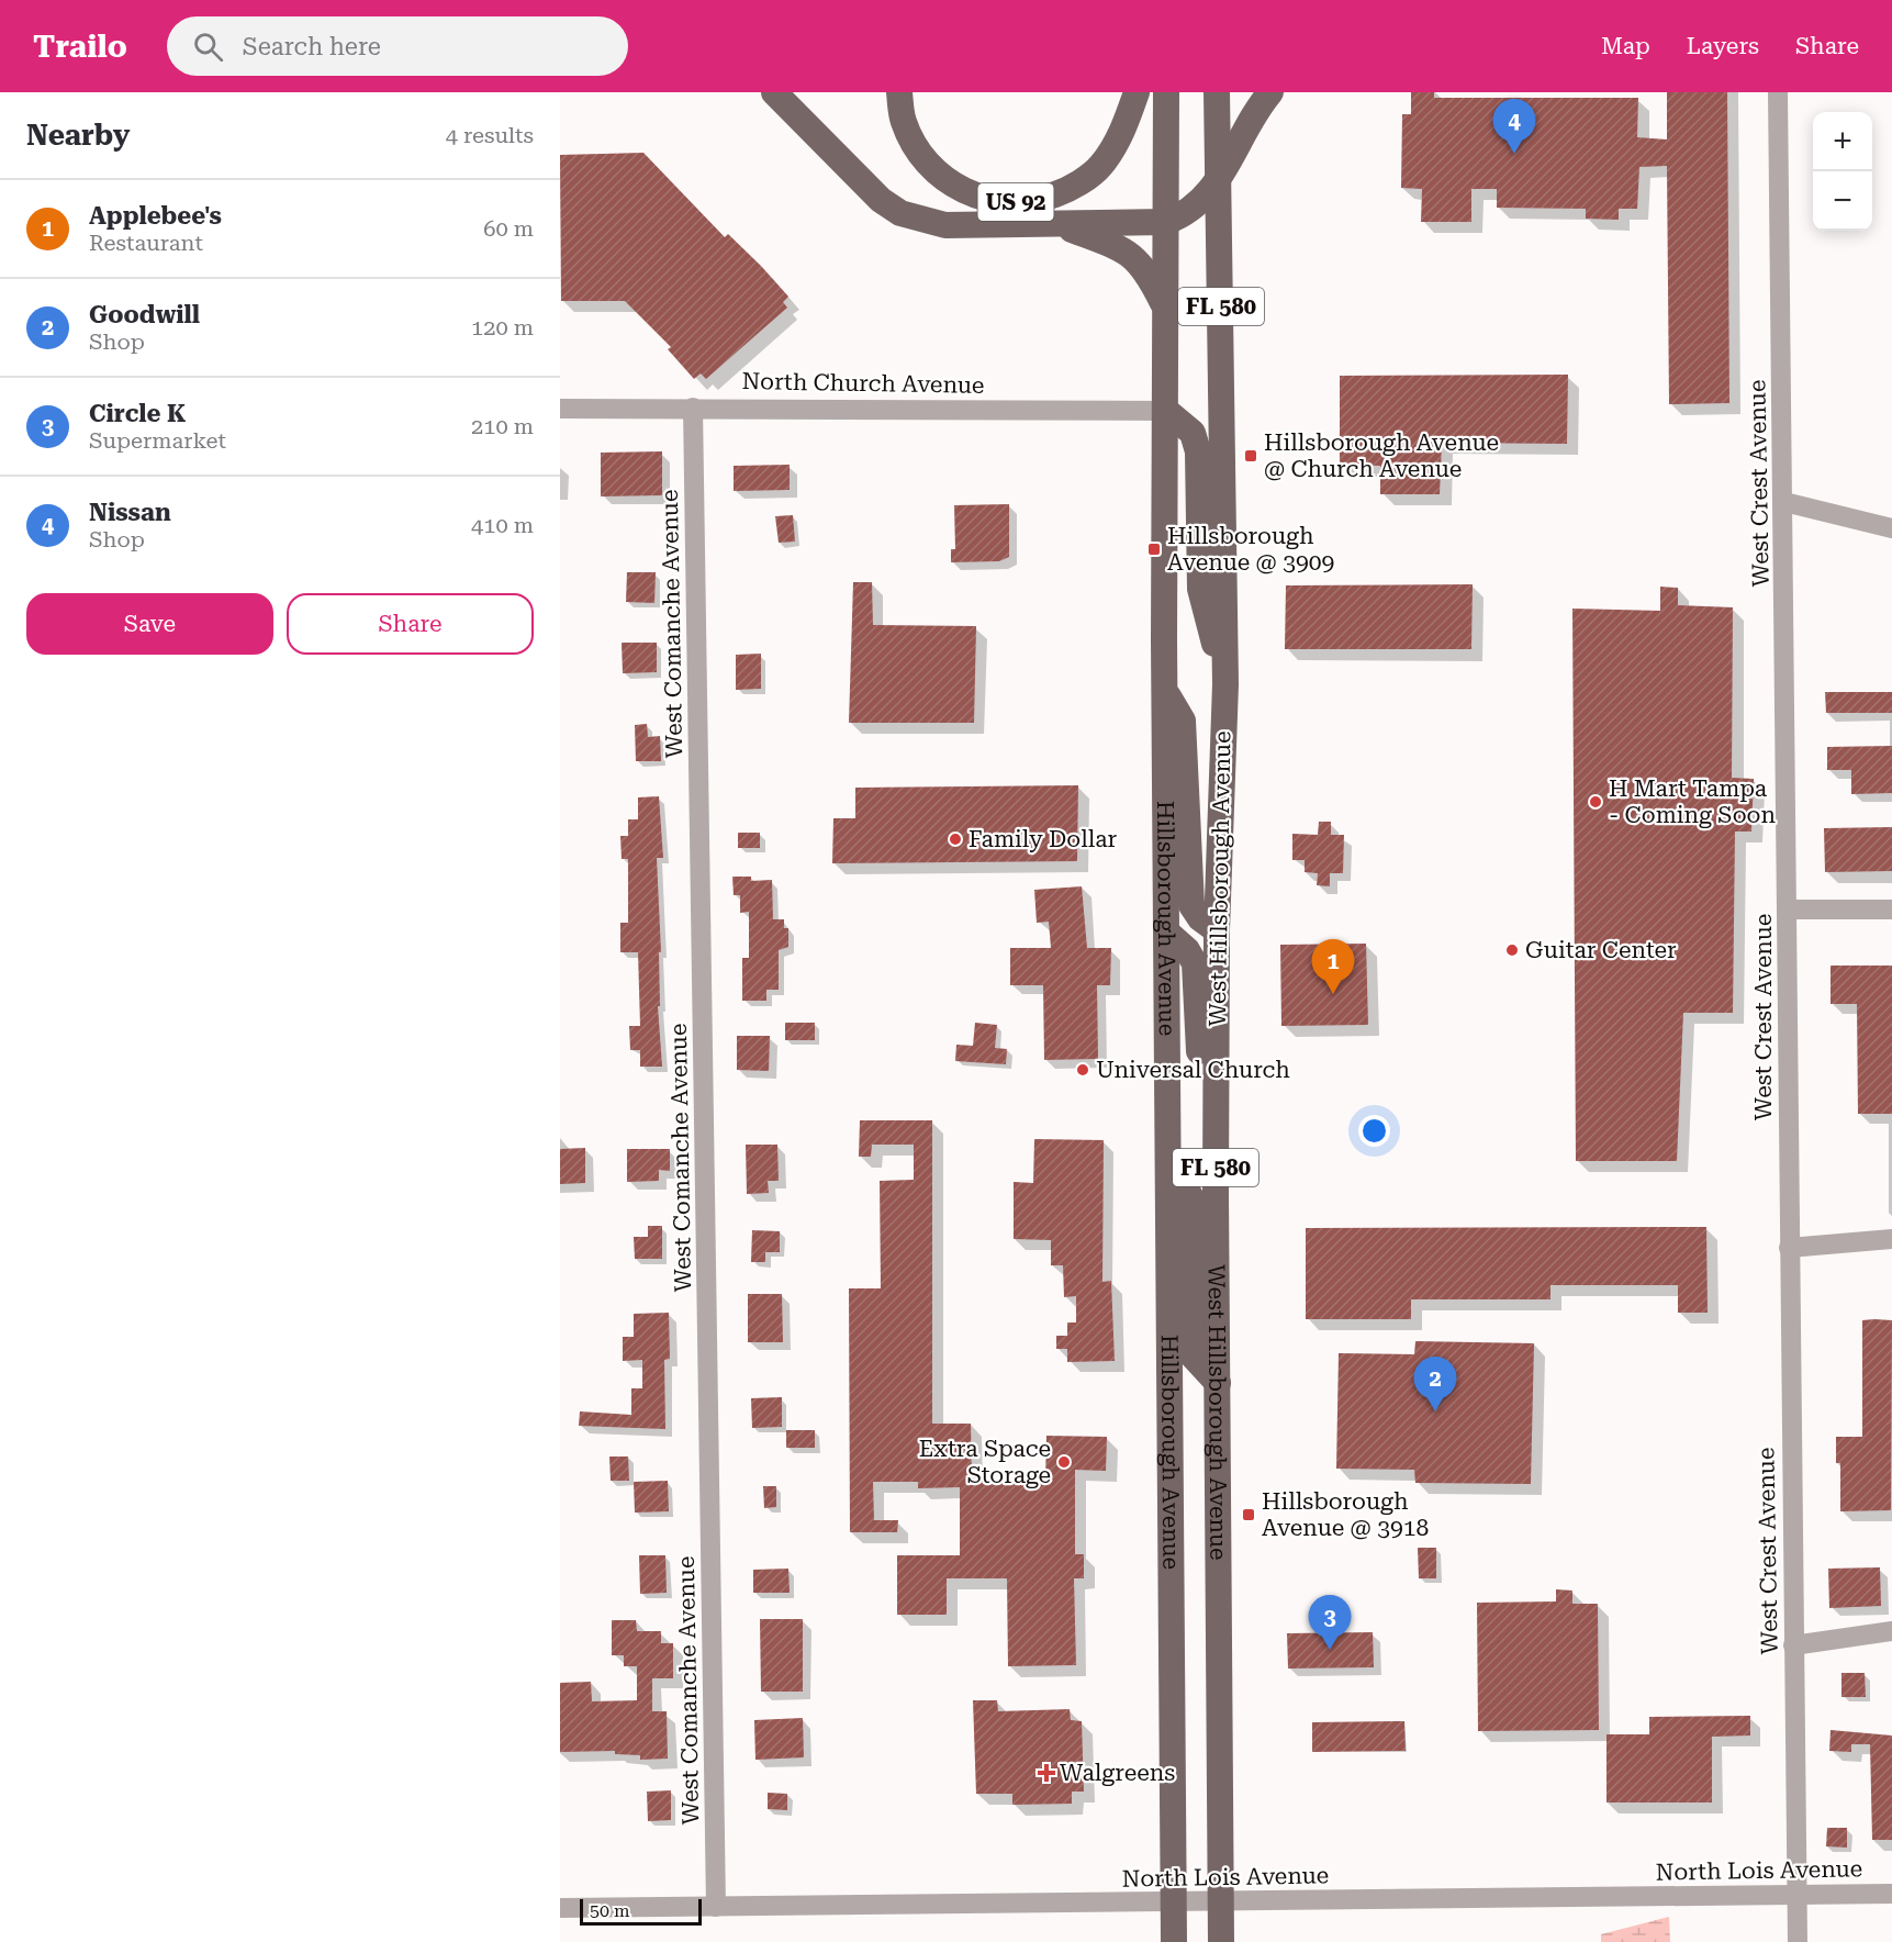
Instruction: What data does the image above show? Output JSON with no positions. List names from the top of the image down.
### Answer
{
  "streets": {
    "main road": [
      "US 92",
      "FL 580",
      "West Hillsborough Avenue",
      "Hillsborough Avenue"
    ],
    "street": [
      "North Church Avenue",
      "West Crest Avenue",
      "West Comanche Avenue",
      "North Lois Avenue"
    ]
  },
  "crossings": [
    ["FL 580", "Hillsborough Avenue"],
    ["North Church Avenue", "West Comanche Avenue"],
    ["North Church Avenue", "Hillsborough Avenue"],
    ["West Crest Avenue", "North Lois Avenue"],
    ["West Comanche Avenue", "North Lois Avenue"],
    ["West Hillsborough Avenue", "North Lois Avenue"],
    ["Hillsborough Avenue", "North Lois Avenue"]
  ],
  "places": {
    "transit": ["Hillsborough Avenue @ Church Avenue", "Hillsborough Avenue @ 3909", "Hillsborough Avenue @ 3918"],
    "other": [
      "H Mart Tampa - Coming Soon",
      "Family Dollar",
      "Guitar Center",
      "Universal Church",
      "Extra Space Storage"
    ],
    "health": ["Walgreens"]
  },
  "scale_bar": "50 m",
  "page": {
    "header": "Trailo",
    "search": "Search here",
    "nav": ["Map", "Layers", "Share"],
    "heading": ["Nearby", "4 results"],
    "pins": [
      "4",
      "1",
      "2",
      "3"
    ],
    "map_buttons": ["+", "−"],
    "list": [
      {
        "mark": "1",
        "name": "Applebee's",
        "note": "Restaurant",
        "value": "60 m"
      },
      {
        "mark": "2",
        "name": "Goodwill",
        "note": "Shop",
        "value": "120 m"
      },
      {
        "mark": "3",
        "name": "Circle K",
        "note": "Supermarket",
        "value": "210 m"
      },
      {
        "mark": "4",
        "name": "Nissan",
        "note": "Shop",
        "value": "410 m"
      }
    ],
    "buttons": ["Save", "Share"],
    "scale": "50 m"
  }
}
